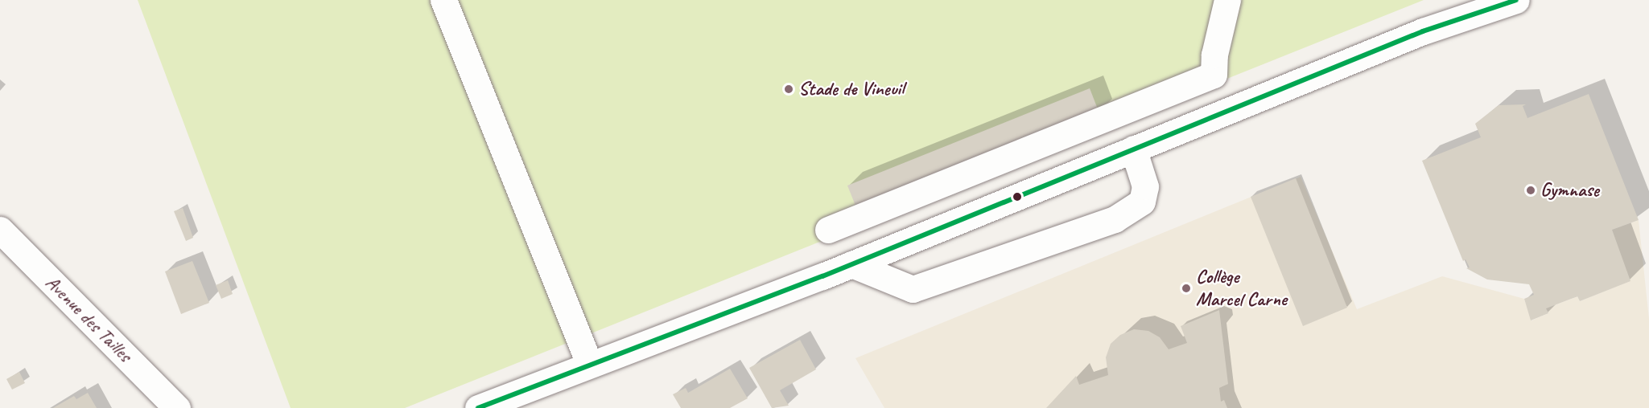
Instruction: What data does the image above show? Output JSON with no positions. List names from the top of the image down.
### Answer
{
  "streets": {
    "street": ["Avenue des Tailles"]
  },
  "places": ["Stade de Vineuil", "Gymnase", "Collège Marcel Carne"]
}
